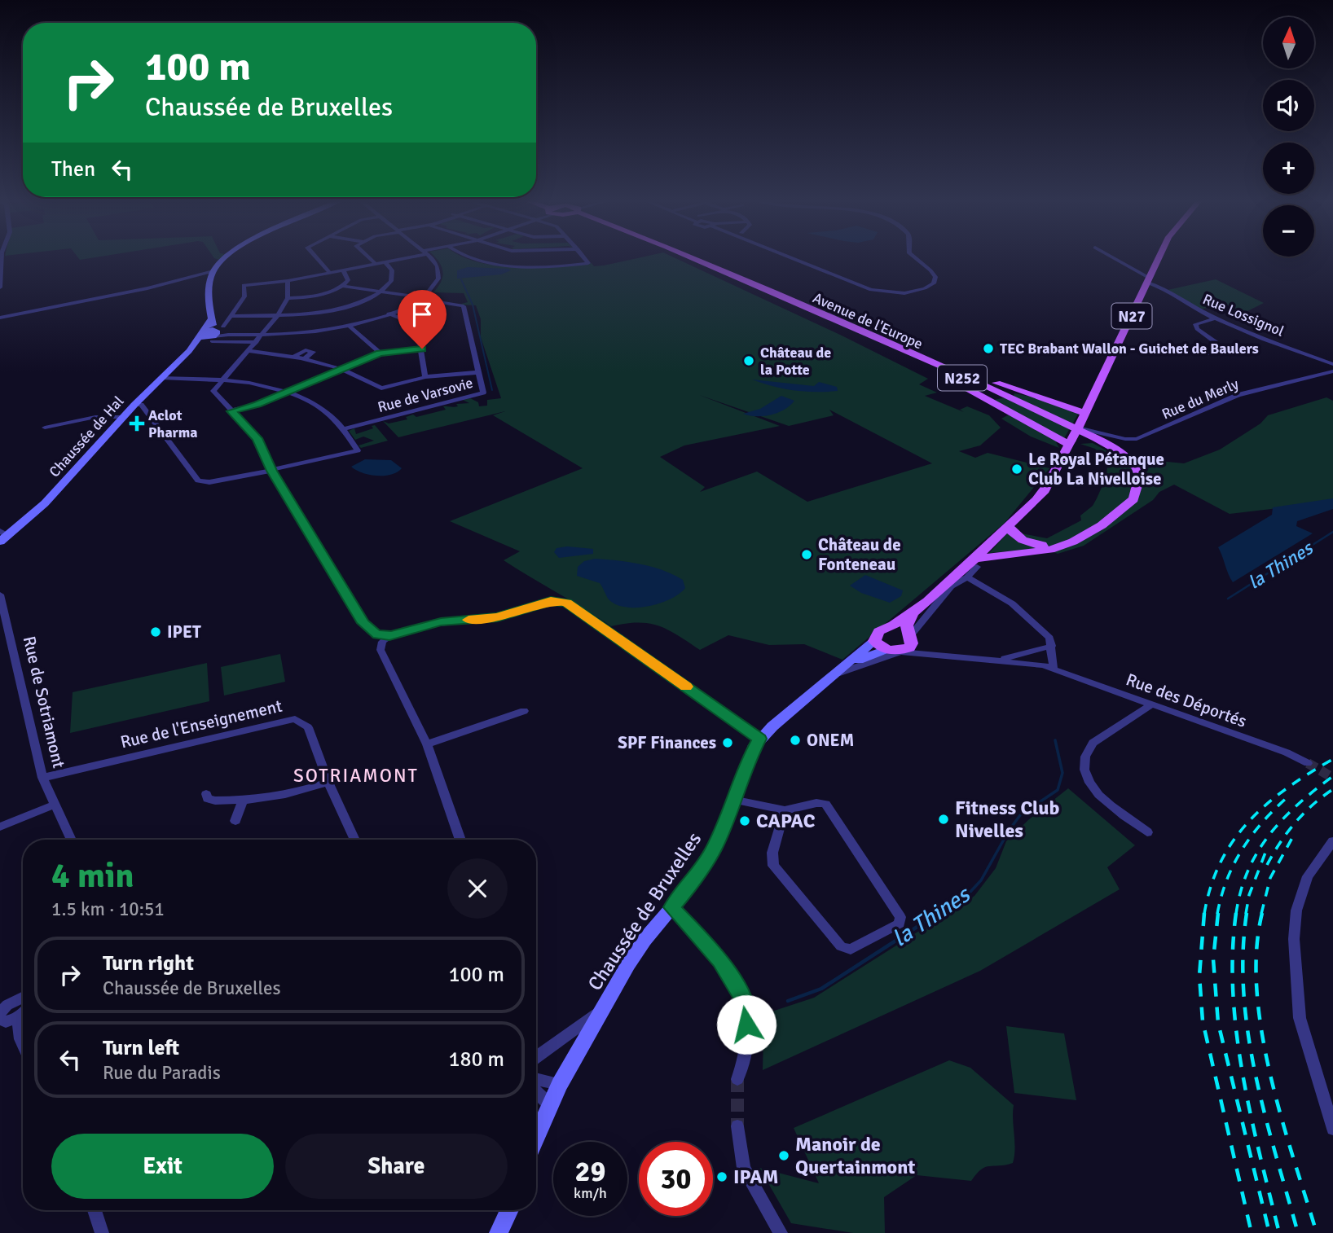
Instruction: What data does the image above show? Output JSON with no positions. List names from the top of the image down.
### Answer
{
  "streets": {
    "main road": [
      "N27",
      "Avenue de l'Europe",
      "N252",
      "Chaussée de Hal",
      "Chaussée de Bruxelles"
    ],
    "street": [
      "Rue Lossignol",
      "Rue de Varsovie",
      "Rue du Merly",
      "Rue des Déportés",
      "Rue de Sotriamont",
      "Rue de l'Enseignement"
    ]
  },
  "crossings": [
    ["Rue Lossignol", "N27"],
    ["N27", "Rue du Merly"],
    ["N27", "Chaussée de Bruxelles"],
    ["Rue de Sotriamont", "Rue de l'Enseignement"]
  ],
  "districts": ["SOTRIAMONT"],
  "water": ["la Thines"],
  "places": {
    "other": [
      "TEC Brabant Wallon - Guichet de Baulers",
      "Château de la Potte",
      "Le Royal Pétanque Club La Nivelloise",
      "Château de Fonteneau",
      "IPET",
      "ONEM",
      "SPF Finances",
      "Fitness Club Nivelles",
      "CAPAC",
      "Manoir de Quertainmont",
      "IPAM"
    ],
    "health": ["Aclot Pharma"]
  },
  "north": "top",
  "page": {
    "map_buttons": ["+", "−"],
    "turn": ["100 m", "Chaussée de Bruxelles"],
    "then": "Then",
    "heading": ["4 min", "1.5 km · 10:51"],
    "list": [
      {
        "name": "Turn right",
        "note": "Chaussée de Bruxelles",
        "value": "100 m"
      },
      {
        "name": "Turn left",
        "note": "Rue du Paradis",
        "value": "180 m"
      }
    ],
    "buttons": ["Exit", "Share"],
    "speed": "29 km/h",
    "limit": "30"
  }
}
